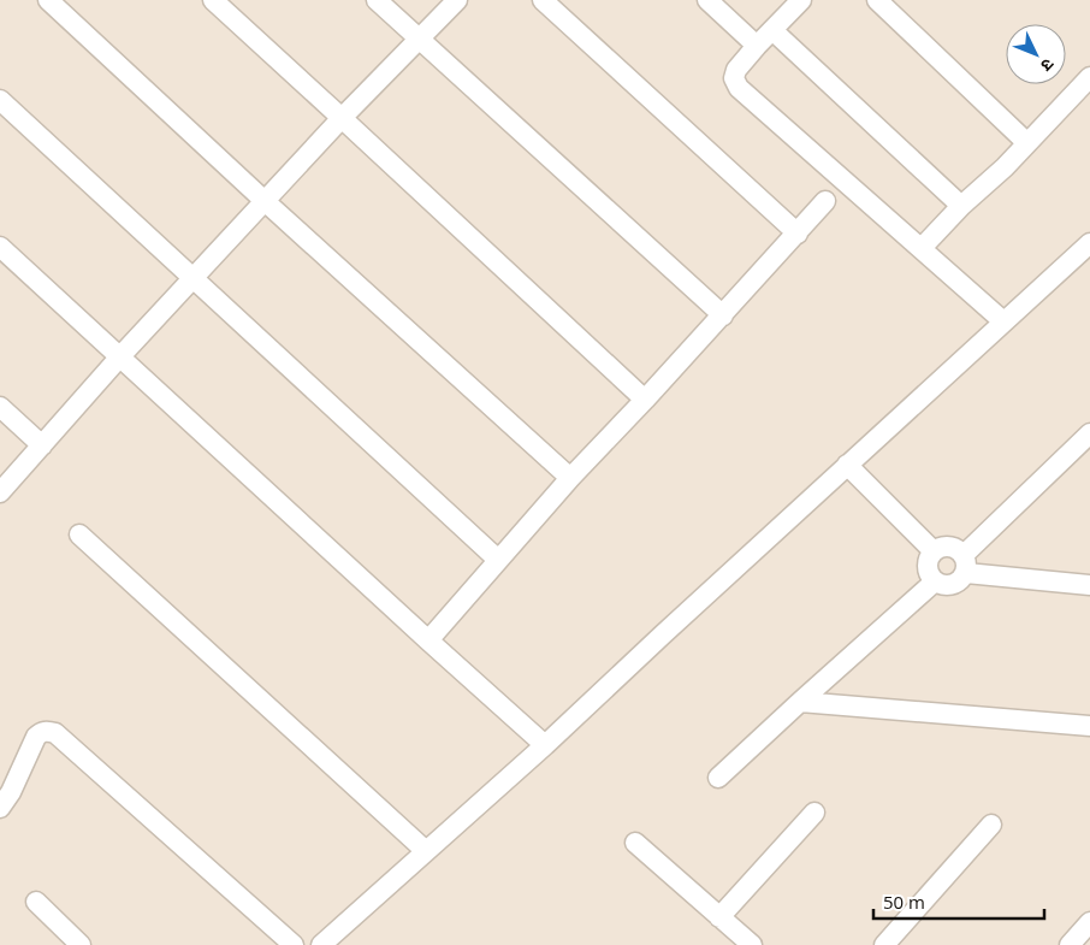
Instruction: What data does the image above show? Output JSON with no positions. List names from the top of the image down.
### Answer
{
  "scale_bar": "50 m",
  "north": "bottom right"
}
